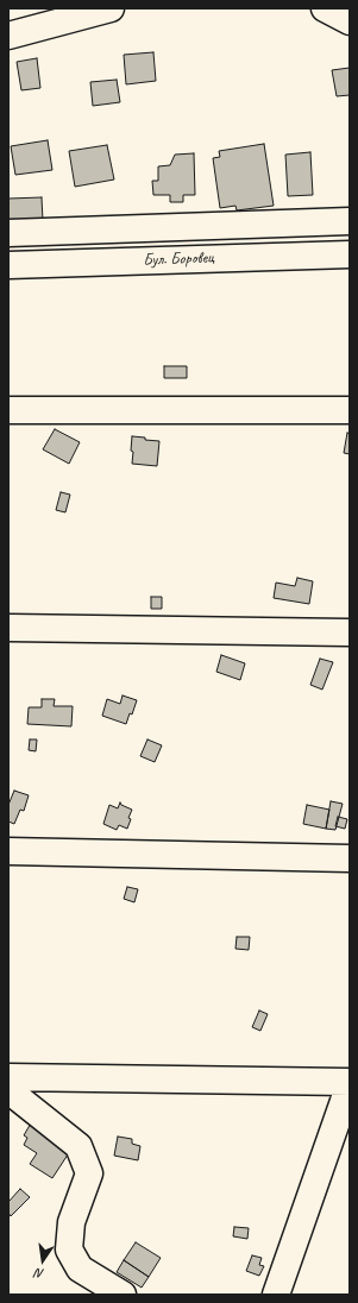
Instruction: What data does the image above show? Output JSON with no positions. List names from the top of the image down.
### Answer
{
  "streets": {
    "street": ["Бул. Боровец"]
  },
  "north": "bottom"
}
